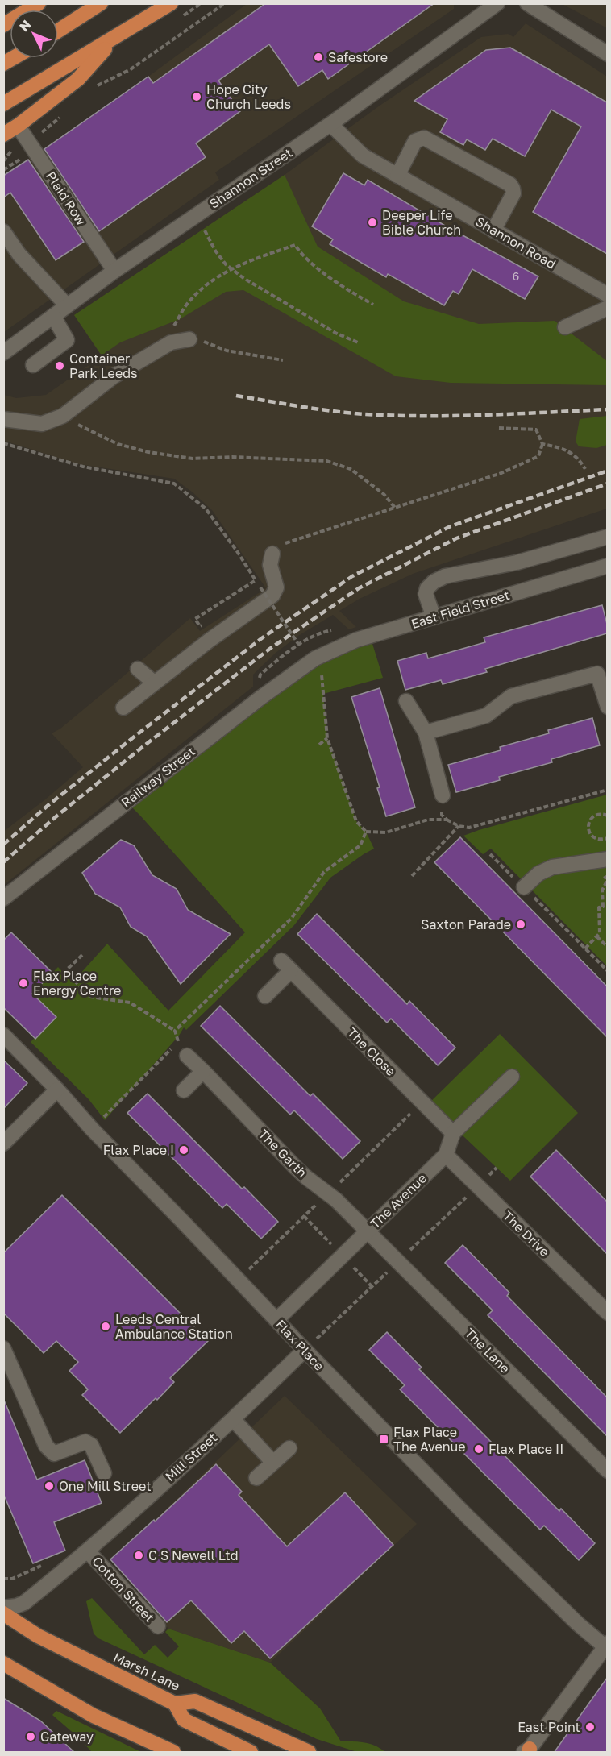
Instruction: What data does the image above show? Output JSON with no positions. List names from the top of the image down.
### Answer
{
  "streets": {
    "highway": ["Marsh Lane"],
    "street": [
      "Shannon Street",
      "Plaid Row",
      "Shannon Road",
      "East Field Street",
      "Railway Street",
      "The Close",
      "The Garth",
      "The Avenue",
      "The Drive",
      "Flax Place",
      "The Lane",
      "Mill Street",
      "Cotton Street"
    ]
  },
  "crossings": [
    ["Shannon Street", "Plaid Row"],
    ["Shannon Street", "Shannon Road"],
    ["East Field Street", "Railway Street"],
    ["The Close", "The Avenue"],
    ["The Garth", "The Avenue"],
    ["The Garth", "The Lane"],
    ["The Avenue", "The Drive"],
    ["The Avenue", "Flax Place"],
    ["The Avenue", "The Lane"],
    ["Flax Place", "Mill Street"],
    ["Mill Street", "Cotton Street"]
  ],
  "places": {
    "other": [
      "Safestore",
      "Hope City Church Leeds",
      "Deeper Life Bible Church",
      "Container Park Leeds",
      "Saxton Parade",
      "Flax Place Energy Centre",
      "Flax Place I",
      "Leeds Central Ambulance Station",
      "Flax Place II",
      "One Mill Street",
      "C S Newell Ltd",
      "East Point",
      "Gateway"
    ],
    "transit": ["Flax Place The Avenue"]
  },
  "house_numbers": ["6"],
  "north": "top left"
}
